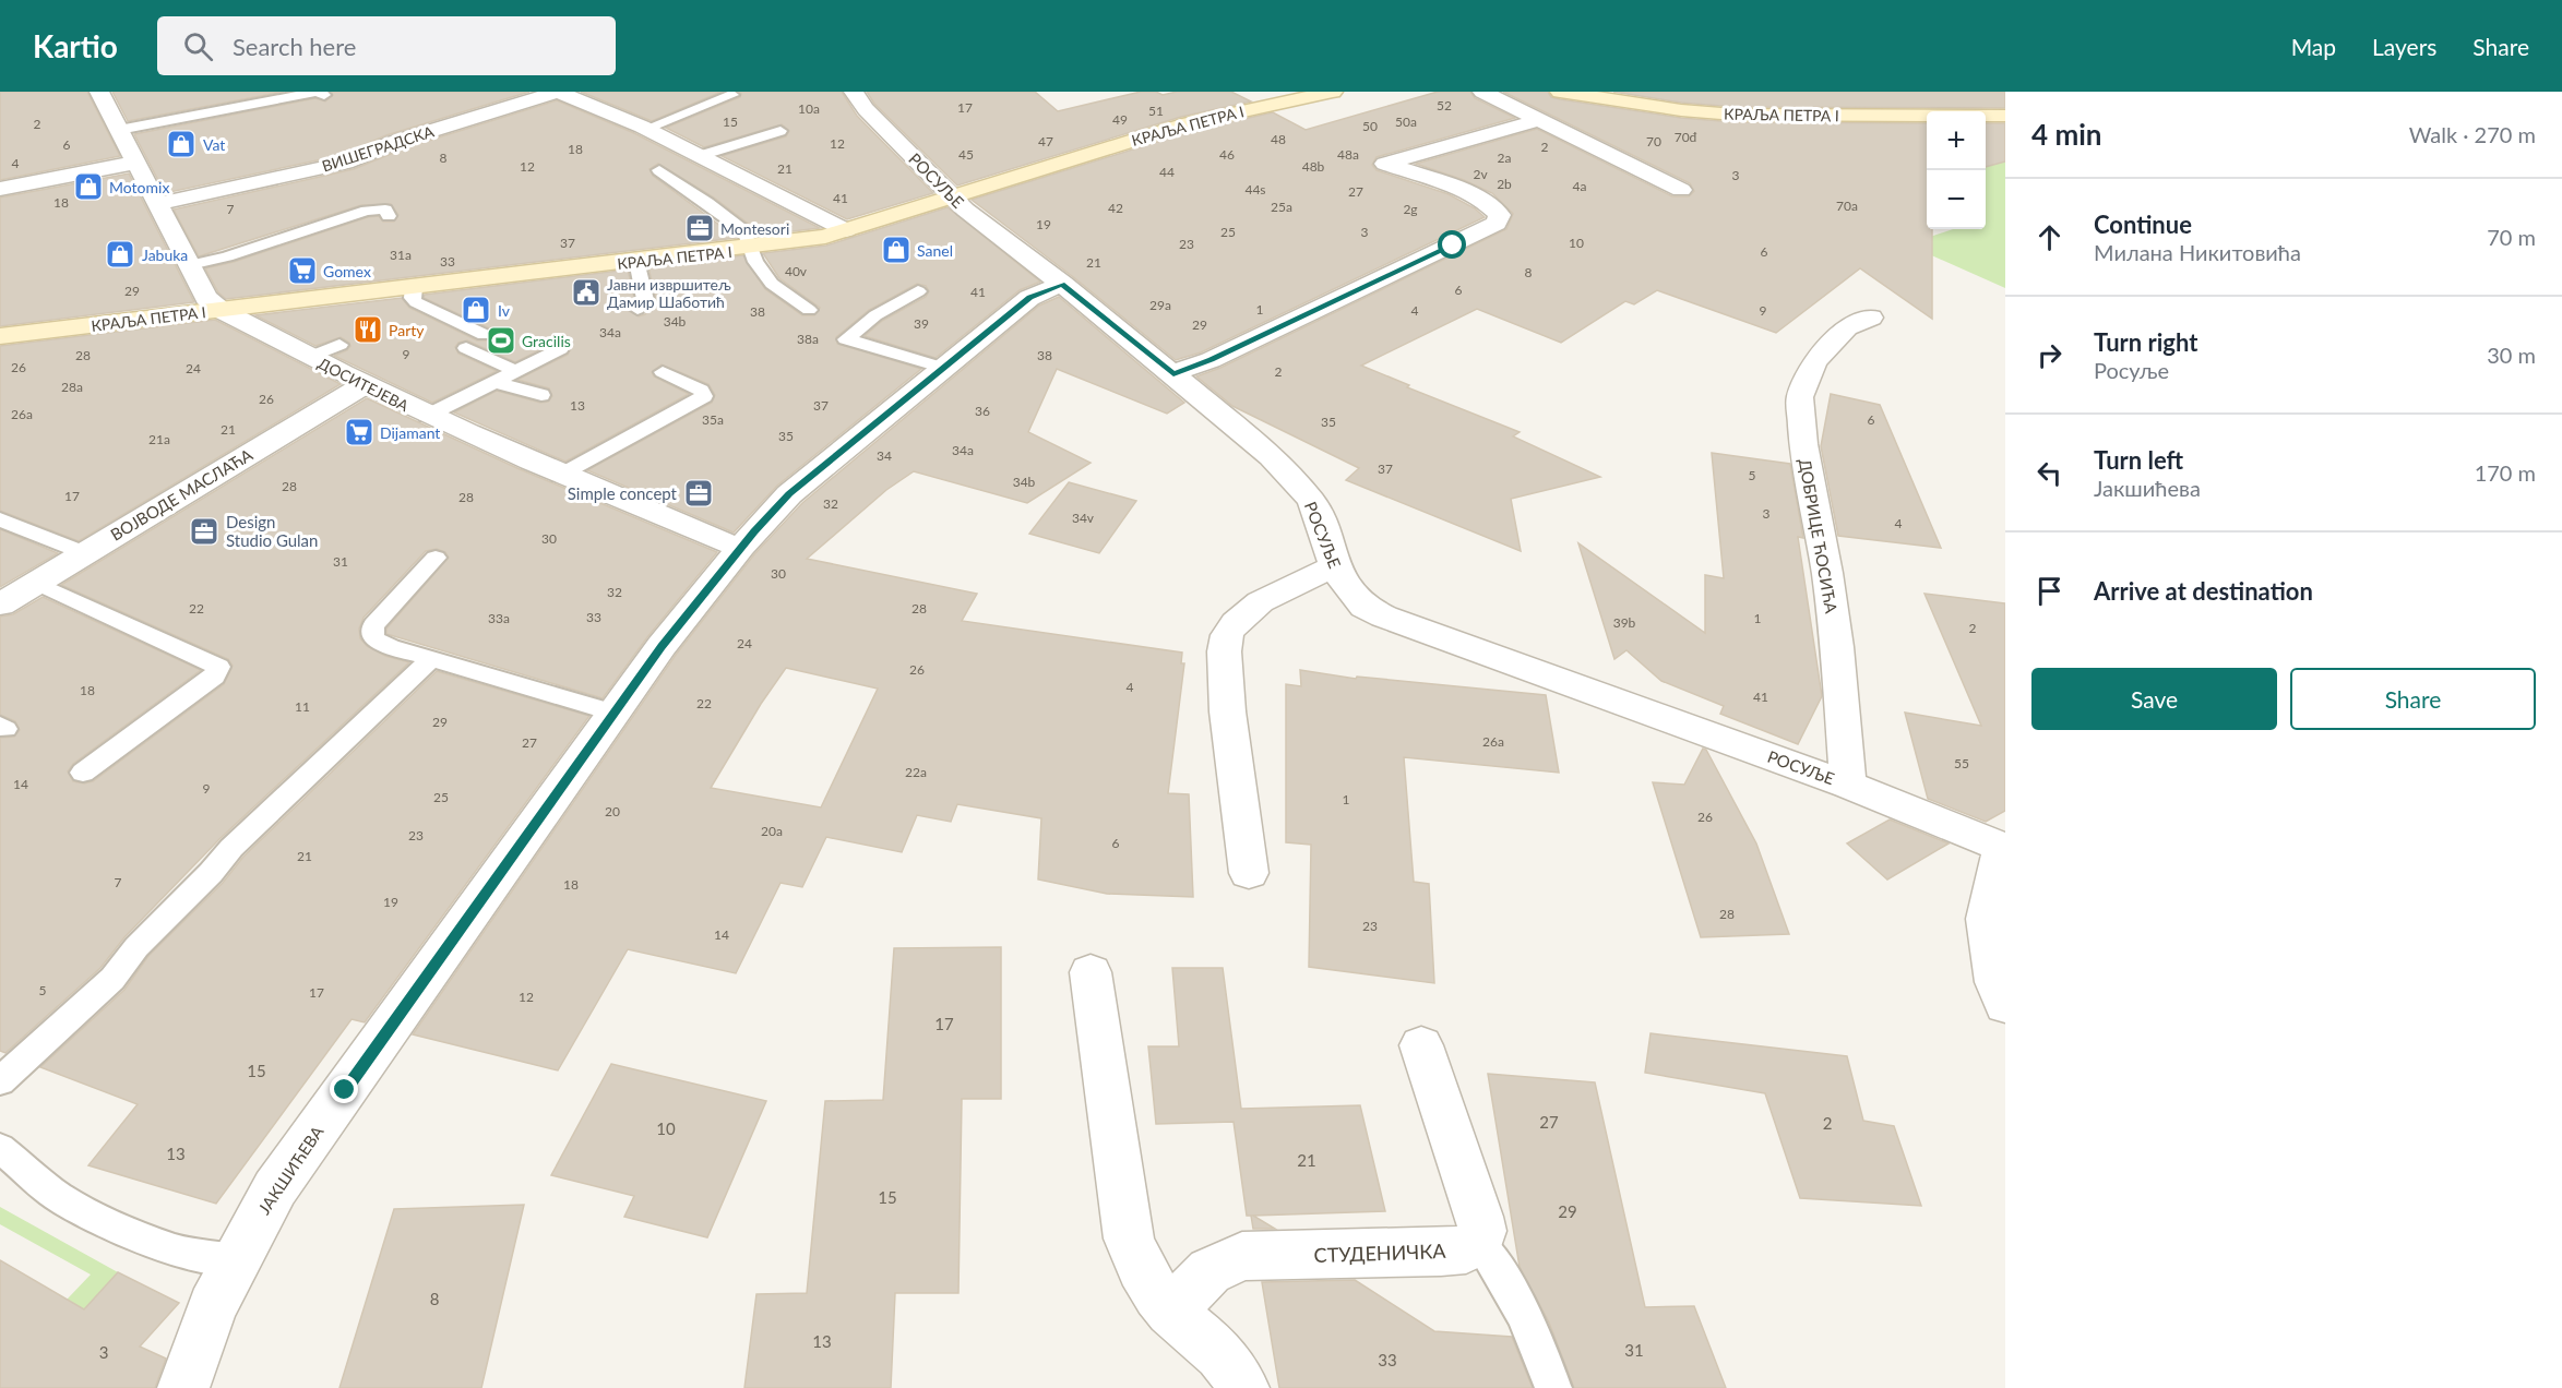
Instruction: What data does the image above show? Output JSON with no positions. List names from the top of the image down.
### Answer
{
  "streets": {
    "main road": ["КРАЉА ПЕТРА I"],
    "street": [
      "ВИШЕГРАДСКА",
      "РОСУЉЕ",
      "ДОСИТЕЈЕВА",
      "ВОЈВОДЕ МАСЛАЋА",
      "ДОБРИЦЕ ЋОСИЋА",
      "ЈАКШИЋЕВА",
      "СТУДЕНИЧКА"
    ]
  },
  "crossings": [
    ["КРАЉА ПЕТРА I", "ВИШЕГРАДСКА"],
    ["КРАЉА ПЕТРА I", "РОСУЉЕ"],
    ["КРАЉА ПЕТРА I", "ДОСИТЕЈЕВА"],
    ["ВИШЕГРАДСКА", "ДОСИТЕЈЕВА"],
    ["РОСУЉЕ", "ДОБРИЦЕ ЋОСИЋА"],
    ["РОСУЉЕ", "ЈАКШИЋЕВА"],
    ["ДОСИТЕЈЕВА", "ВОЈВОДЕ МАСЛАЋА"],
    ["ДОСИТЕЈЕВА", "ЈАКШИЋЕВА"]
  ],
  "places": {
    "shop": [
      "Vat",
      "Motomix",
      "Sanel",
      "Jabuka",
      "Iv"
    ],
    "office": ["Montesori", "Simple concept", "Design Studio Gulan"],
    "supermarket": ["Gomex", "Dijamant"],
    "public building": ["Јавни извршитељ Дамир Шаботић"],
    "restaurant": ["Party"],
    "sports": ["Gracilis"]
  },
  "house_numbers": [
    "52",
    "17",
    "10a",
    "51",
    "49",
    "15",
    "50a",
    "2",
    "50",
    "70đ",
    "48",
    "47",
    "70",
    "12",
    "6",
    "2",
    "18",
    "45",
    "46",
    "48a",
    "8",
    "2a",
    "4",
    "12",
    "48b",
    "21",
    "44",
    "2v",
    "3",
    "2b",
    "4a",
    "44s",
    "27",
    "41",
    "18",
    "70a",
    "25a",
    "42",
    "7",
    "2g",
    "19",
    "25",
    "3",
    "37",
    "10",
    "23",
    "6",
    "31a",
    "33",
    "21",
    "40v",
    "8",
    "6",
    "29",
    "41",
    "29a",
    "1",
    "4",
    "9",
    "38",
    "34b",
    "39",
    "29",
    "34a",
    "38a",
    "9",
    "28",
    "38",
    "26",
    "24",
    "2",
    "28a",
    "26",
    "13",
    "37",
    "36",
    "26a",
    "35a",
    "6",
    "35",
    "21",
    "35",
    "21a",
    "34a",
    "34",
    "37",
    "5",
    "34b",
    "28",
    "17",
    "28",
    "32",
    "3",
    "34v",
    "4",
    "30",
    "31",
    "30",
    "32",
    "22",
    "28",
    "33",
    "33a",
    "1",
    "39b",
    "2",
    "24",
    "26",
    "4",
    "18",
    "41",
    "22",
    "11",
    "29",
    "26a",
    "27",
    "55",
    "22a",
    "14",
    "9",
    "25",
    "1",
    "20",
    "26",
    "20a",
    "23",
    "6",
    "21",
    "7",
    "18",
    "19",
    "28",
    "23",
    "14",
    "5",
    "17",
    "12",
    "17",
    "15",
    "27",
    "2",
    "10",
    "13",
    "21",
    "15",
    "29",
    "8",
    "13",
    "31",
    "3",
    "33"
  ],
  "page": {
    "header": "Kartio",
    "search": "Search here",
    "nav": ["Map", "Layers", "Share"],
    "heading": ["4 min", "Walk · 270 m"],
    "map_buttons": ["+", "−"],
    "list": [
      ["Continue", "Милана Никитовића", "70 m"],
      ["Turn right", "Росуље", "30 m"],
      ["Turn left", "Јакшићева", "170 m"],
      "Arrive at destination"
    ],
    "buttons": ["Save", "Share"]
  }
}
